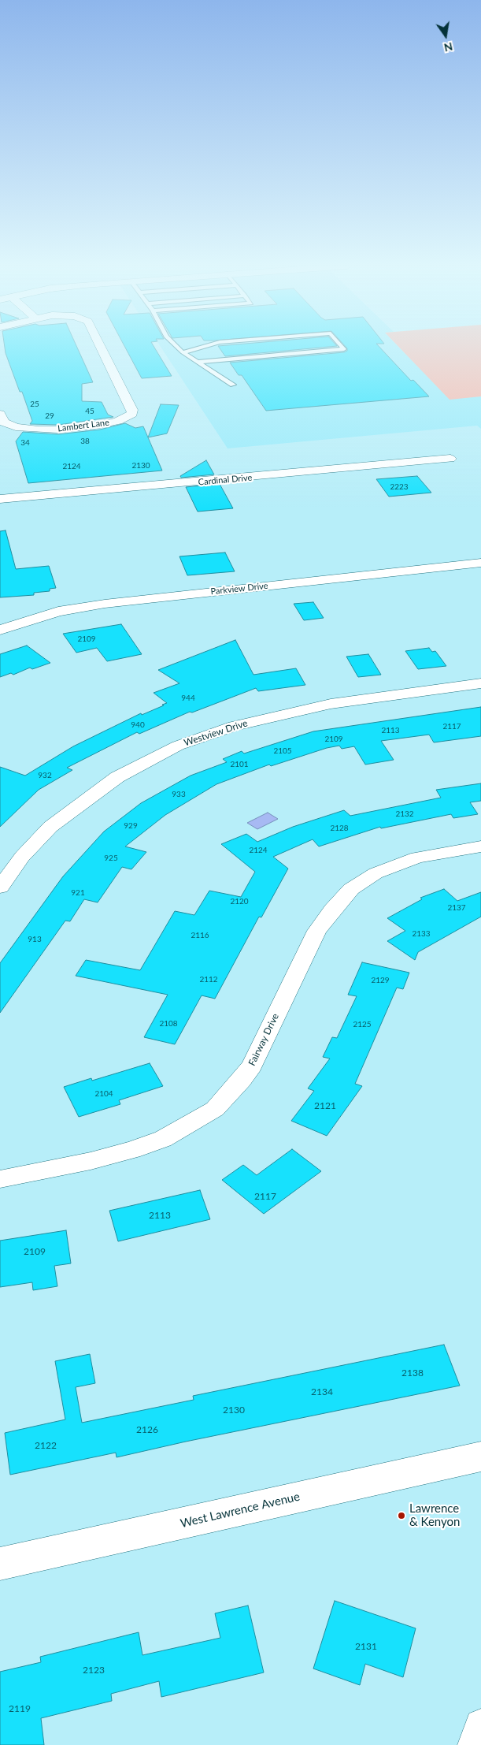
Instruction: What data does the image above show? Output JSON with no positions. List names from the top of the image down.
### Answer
{
  "streets": {
    "street": [
      "Lambert Lane",
      "Cardinal Drive",
      "Parkview Drive",
      "Westview Drive",
      "Fairway Drive",
      "West Lawrence Avenue"
    ]
  },
  "places": ["Lawrence & Kenyon"],
  "house_numbers": [
    "25",
    "45",
    "29",
    "38",
    "34",
    "2130",
    "2124",
    "2223",
    "2109",
    "944",
    "940",
    "2117",
    "2113",
    "2109",
    "2105",
    "2101",
    "932",
    "933",
    "2132",
    "929",
    "2128",
    "2124",
    "925",
    "921",
    "2120",
    "2137",
    "2133",
    "2116",
    "913",
    "2112",
    "2129",
    "2108",
    "2125",
    "2104",
    "2121",
    "2117",
    "2113",
    "2109",
    "2138",
    "2134",
    "2130",
    "2126",
    "2122",
    "2131",
    "2123",
    "2119"
  ],
  "north": "bottom"
}
